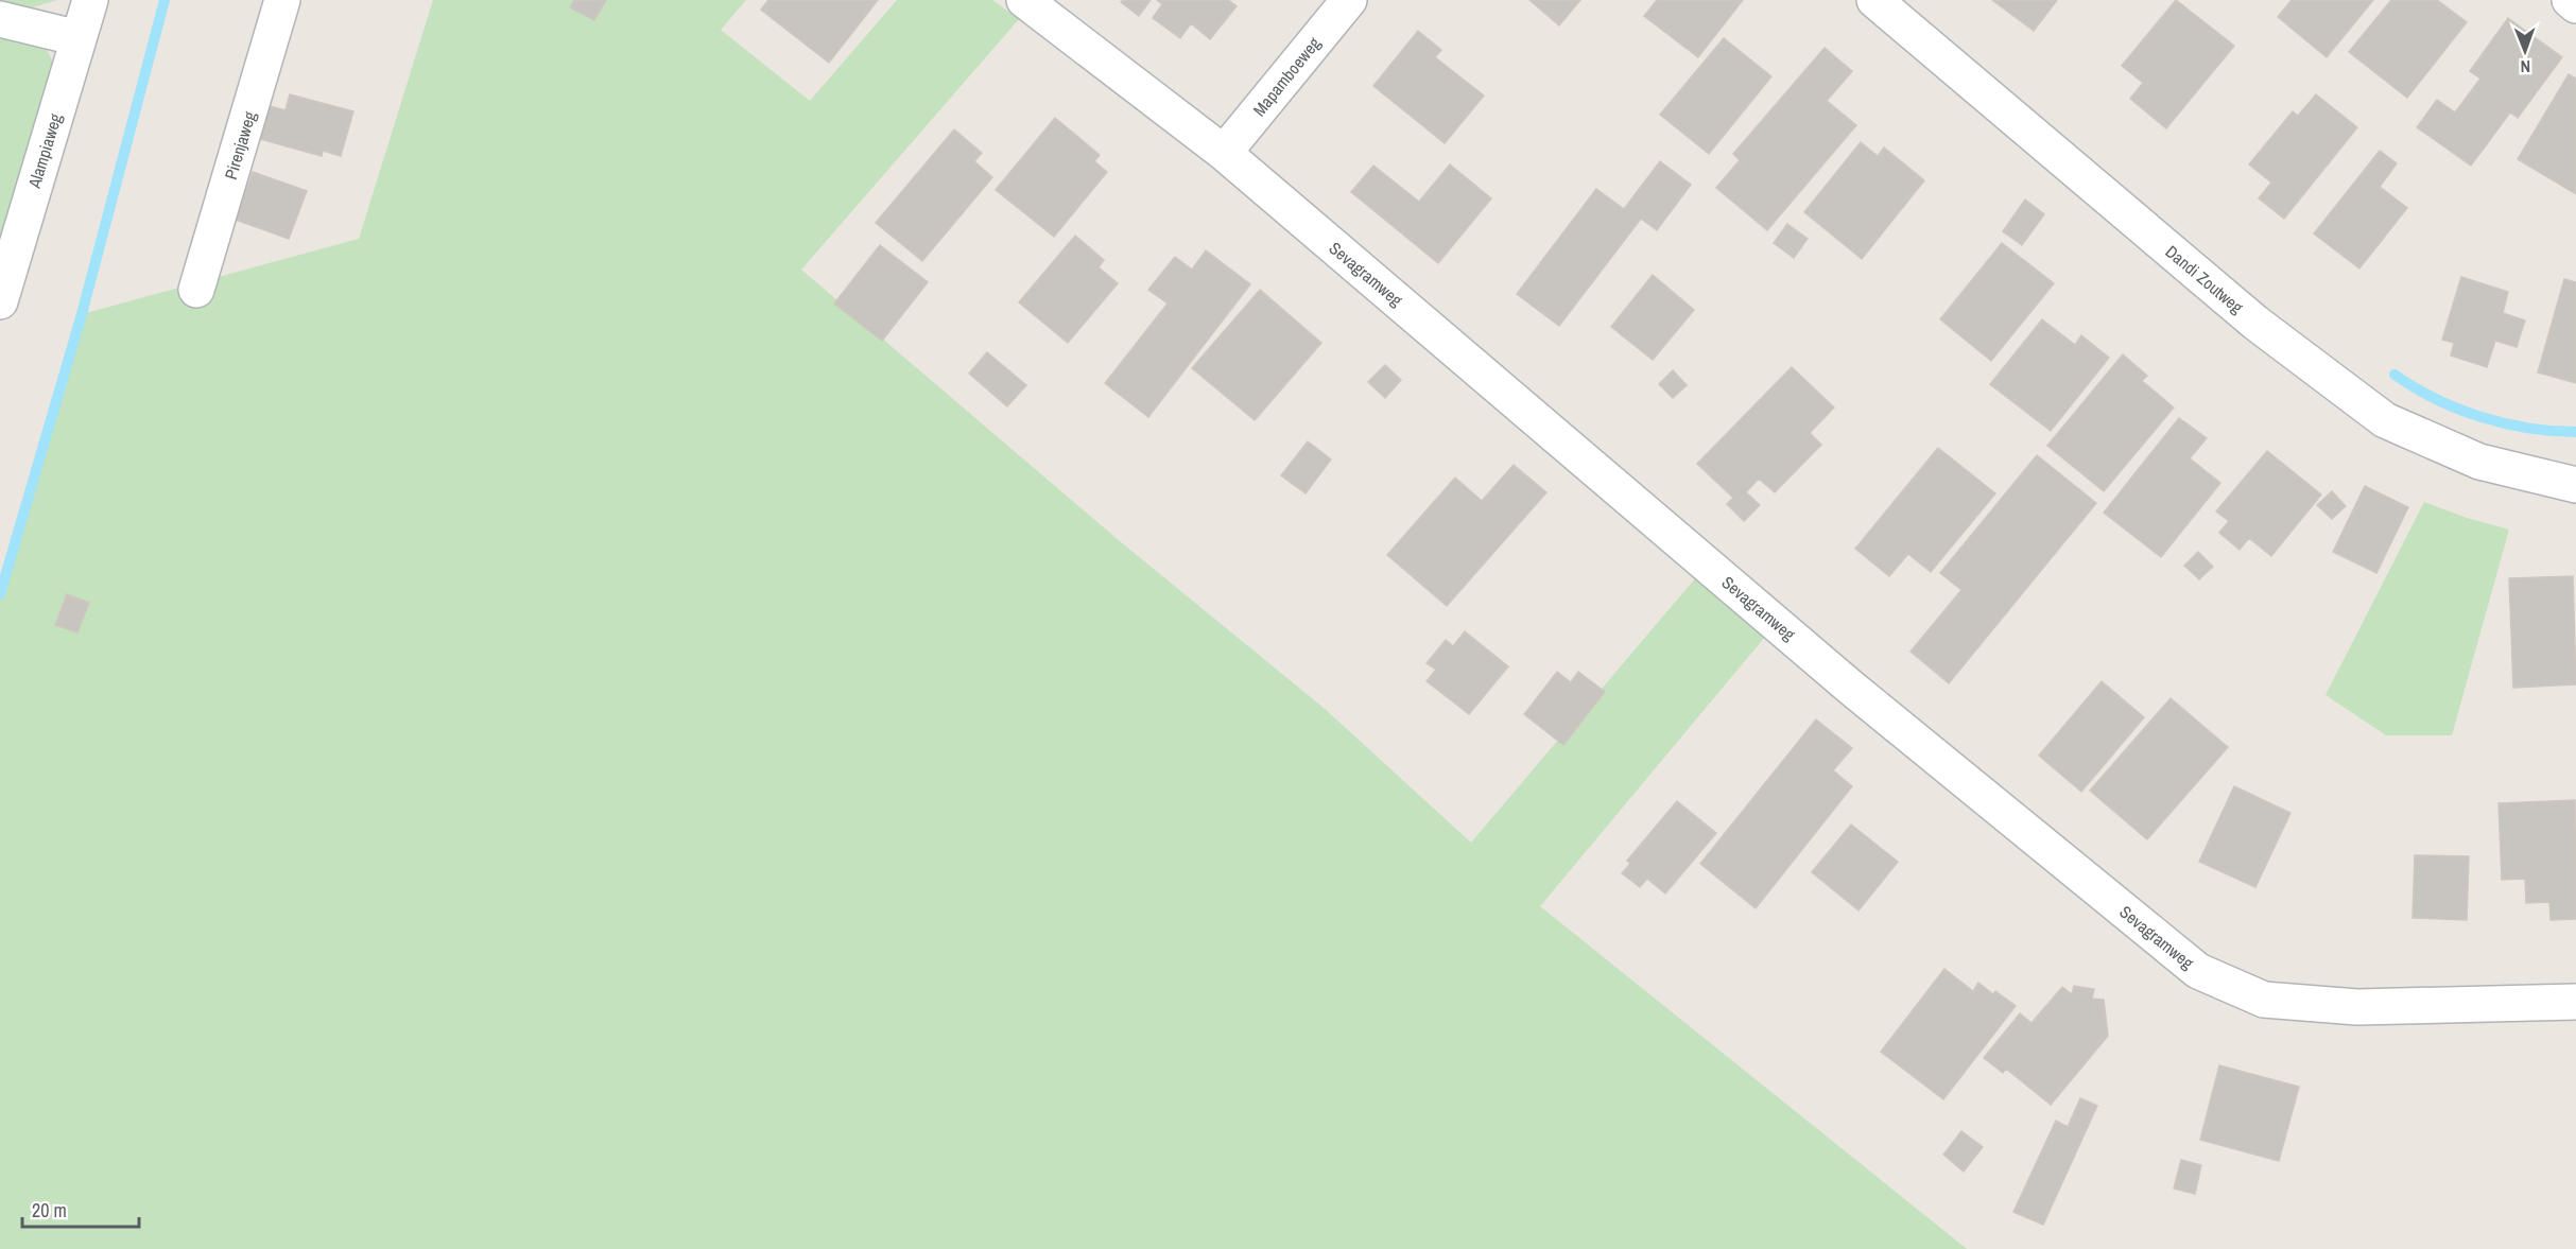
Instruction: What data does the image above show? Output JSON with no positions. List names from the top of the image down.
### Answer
{
  "streets": {
    "street": [
      "Mapamboeweg",
      "Pirenjaweg",
      "Alampiaweg",
      "Sevagramweg",
      "Dandi Zoutweg"
    ]
  },
  "crossings": [
    ["Mapamboeweg", "Sevagramweg"]
  ],
  "scale_bar": "20 m",
  "north": "bottom"
}
